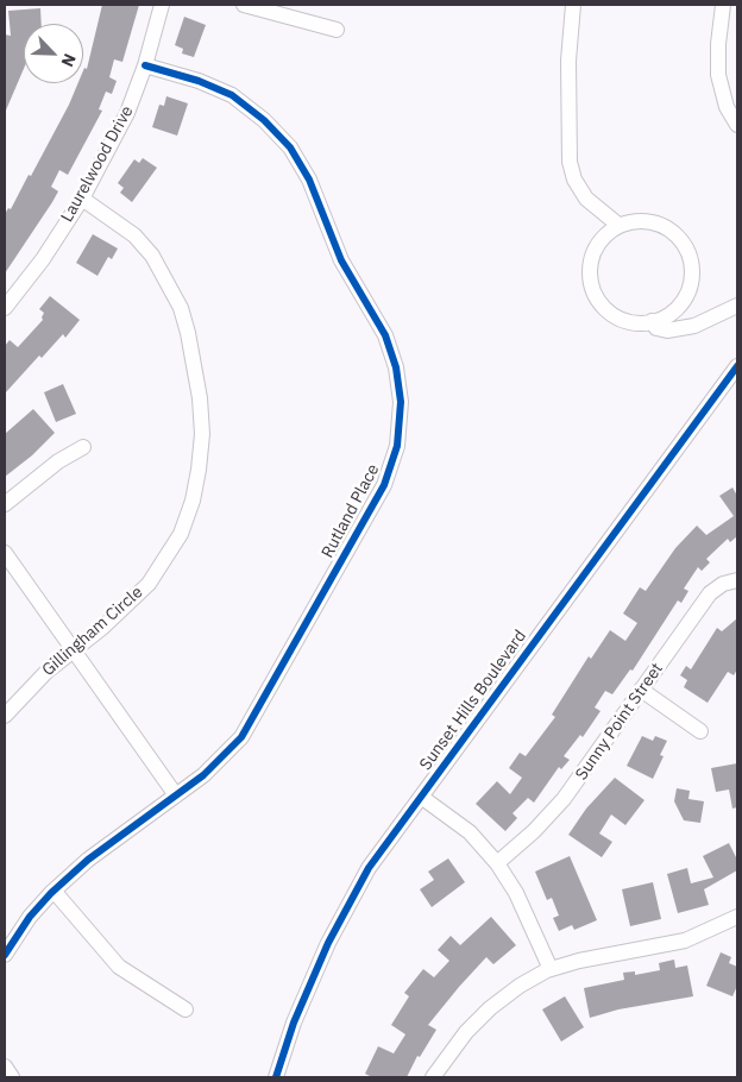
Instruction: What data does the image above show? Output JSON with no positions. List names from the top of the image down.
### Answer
{
  "streets": {
    "street": [
      "Laurelwood Drive",
      "Rutland Place",
      "Gillingham Circle",
      "Sunset Hills Boulevard",
      "Sunny Point Street"
    ]
  },
  "crossings": [
    ["Laurelwood Drive", "Rutland Place"],
    ["Laurelwood Drive", "Gillingham Circle"]
  ],
  "north": "bottom right"
}
